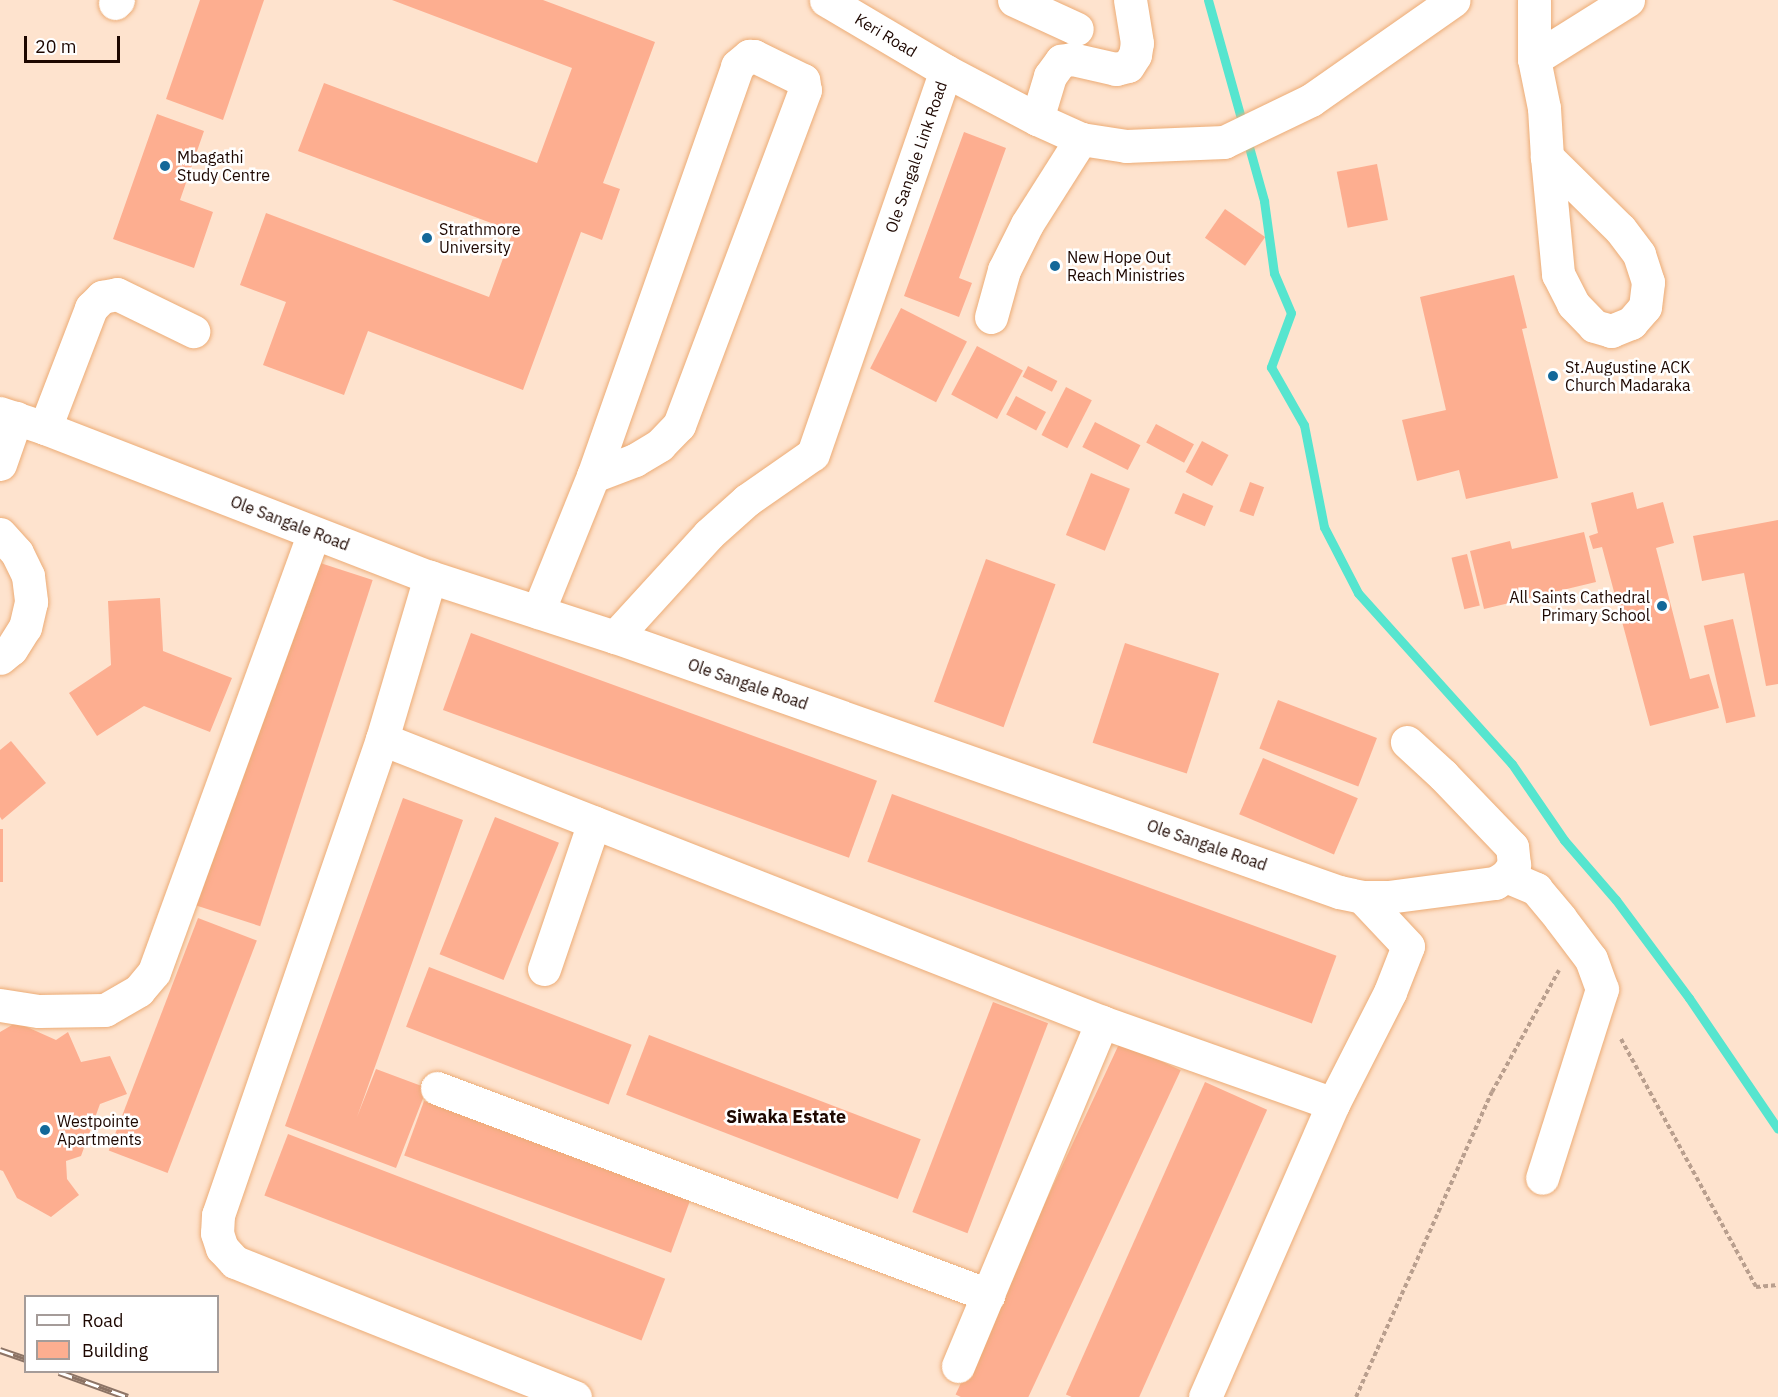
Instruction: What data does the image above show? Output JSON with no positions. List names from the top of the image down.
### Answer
{
  "streets": {
    "street": ["Keri Road", "Ole Sangale Link Road", "Ole Sangale Road"]
  },
  "crossings": [
    ["Keri Road", "Ole Sangale Link Road"],
    ["Ole Sangale Link Road", "Ole Sangale Road"]
  ],
  "districts": ["Siwaka Estate"],
  "places": [
    "Mbagathi Study Centre",
    "Strathmore University",
    "New Hope Out Reach Ministries",
    "St.Augustine ACK Church Madaraka",
    "All Saints Cathedral Primary School",
    "Westpointe Apartments"
  ],
  "legend": ["Road", "Building"],
  "scale_bar": "20 m"
}
